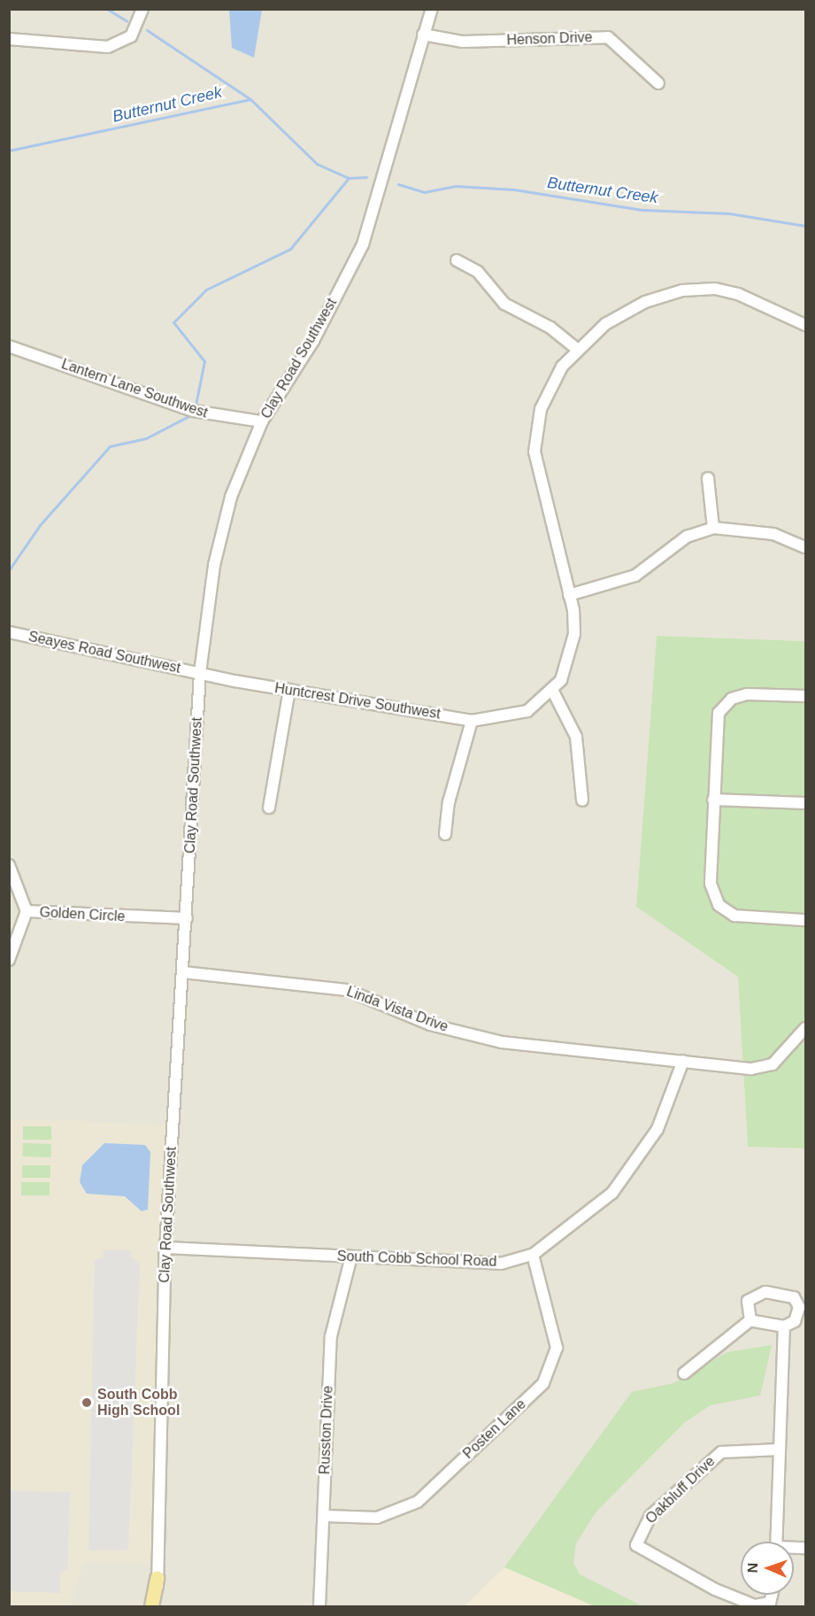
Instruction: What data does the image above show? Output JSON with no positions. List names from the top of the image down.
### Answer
{
  "streets": {
    "street": [
      "Henson Drive",
      "Clay Road Southwest",
      "Lantern Lane Southwest",
      "Seayes Road Southwest",
      "Huntcrest Drive Southwest",
      "Golden Circle",
      "Linda Vista Drive",
      "South Cobb School Road",
      "Posten Lane",
      "Russton Drive",
      "Oakbluff Drive"
    ]
  },
  "crossings": [
    ["Henson Drive", "Clay Road Southwest"],
    ["Clay Road Southwest", "Lantern Lane Southwest"],
    ["Clay Road Southwest", "Seayes Road Southwest"],
    ["Clay Road Southwest", "Huntcrest Drive Southwest"],
    ["Clay Road Southwest", "Golden Circle"],
    ["Clay Road Southwest", "Linda Vista Drive"],
    ["Clay Road Southwest", "South Cobb School Road"],
    ["Seayes Road Southwest", "Huntcrest Drive Southwest"],
    ["Linda Vista Drive", "South Cobb School Road"],
    ["South Cobb School Road", "Posten Lane"],
    ["South Cobb School Road", "Russton Drive"],
    ["Posten Lane", "Russton Drive"]
  ],
  "water": ["Butternut Creek"],
  "places": ["South Cobb High School"],
  "north": "left"
}
